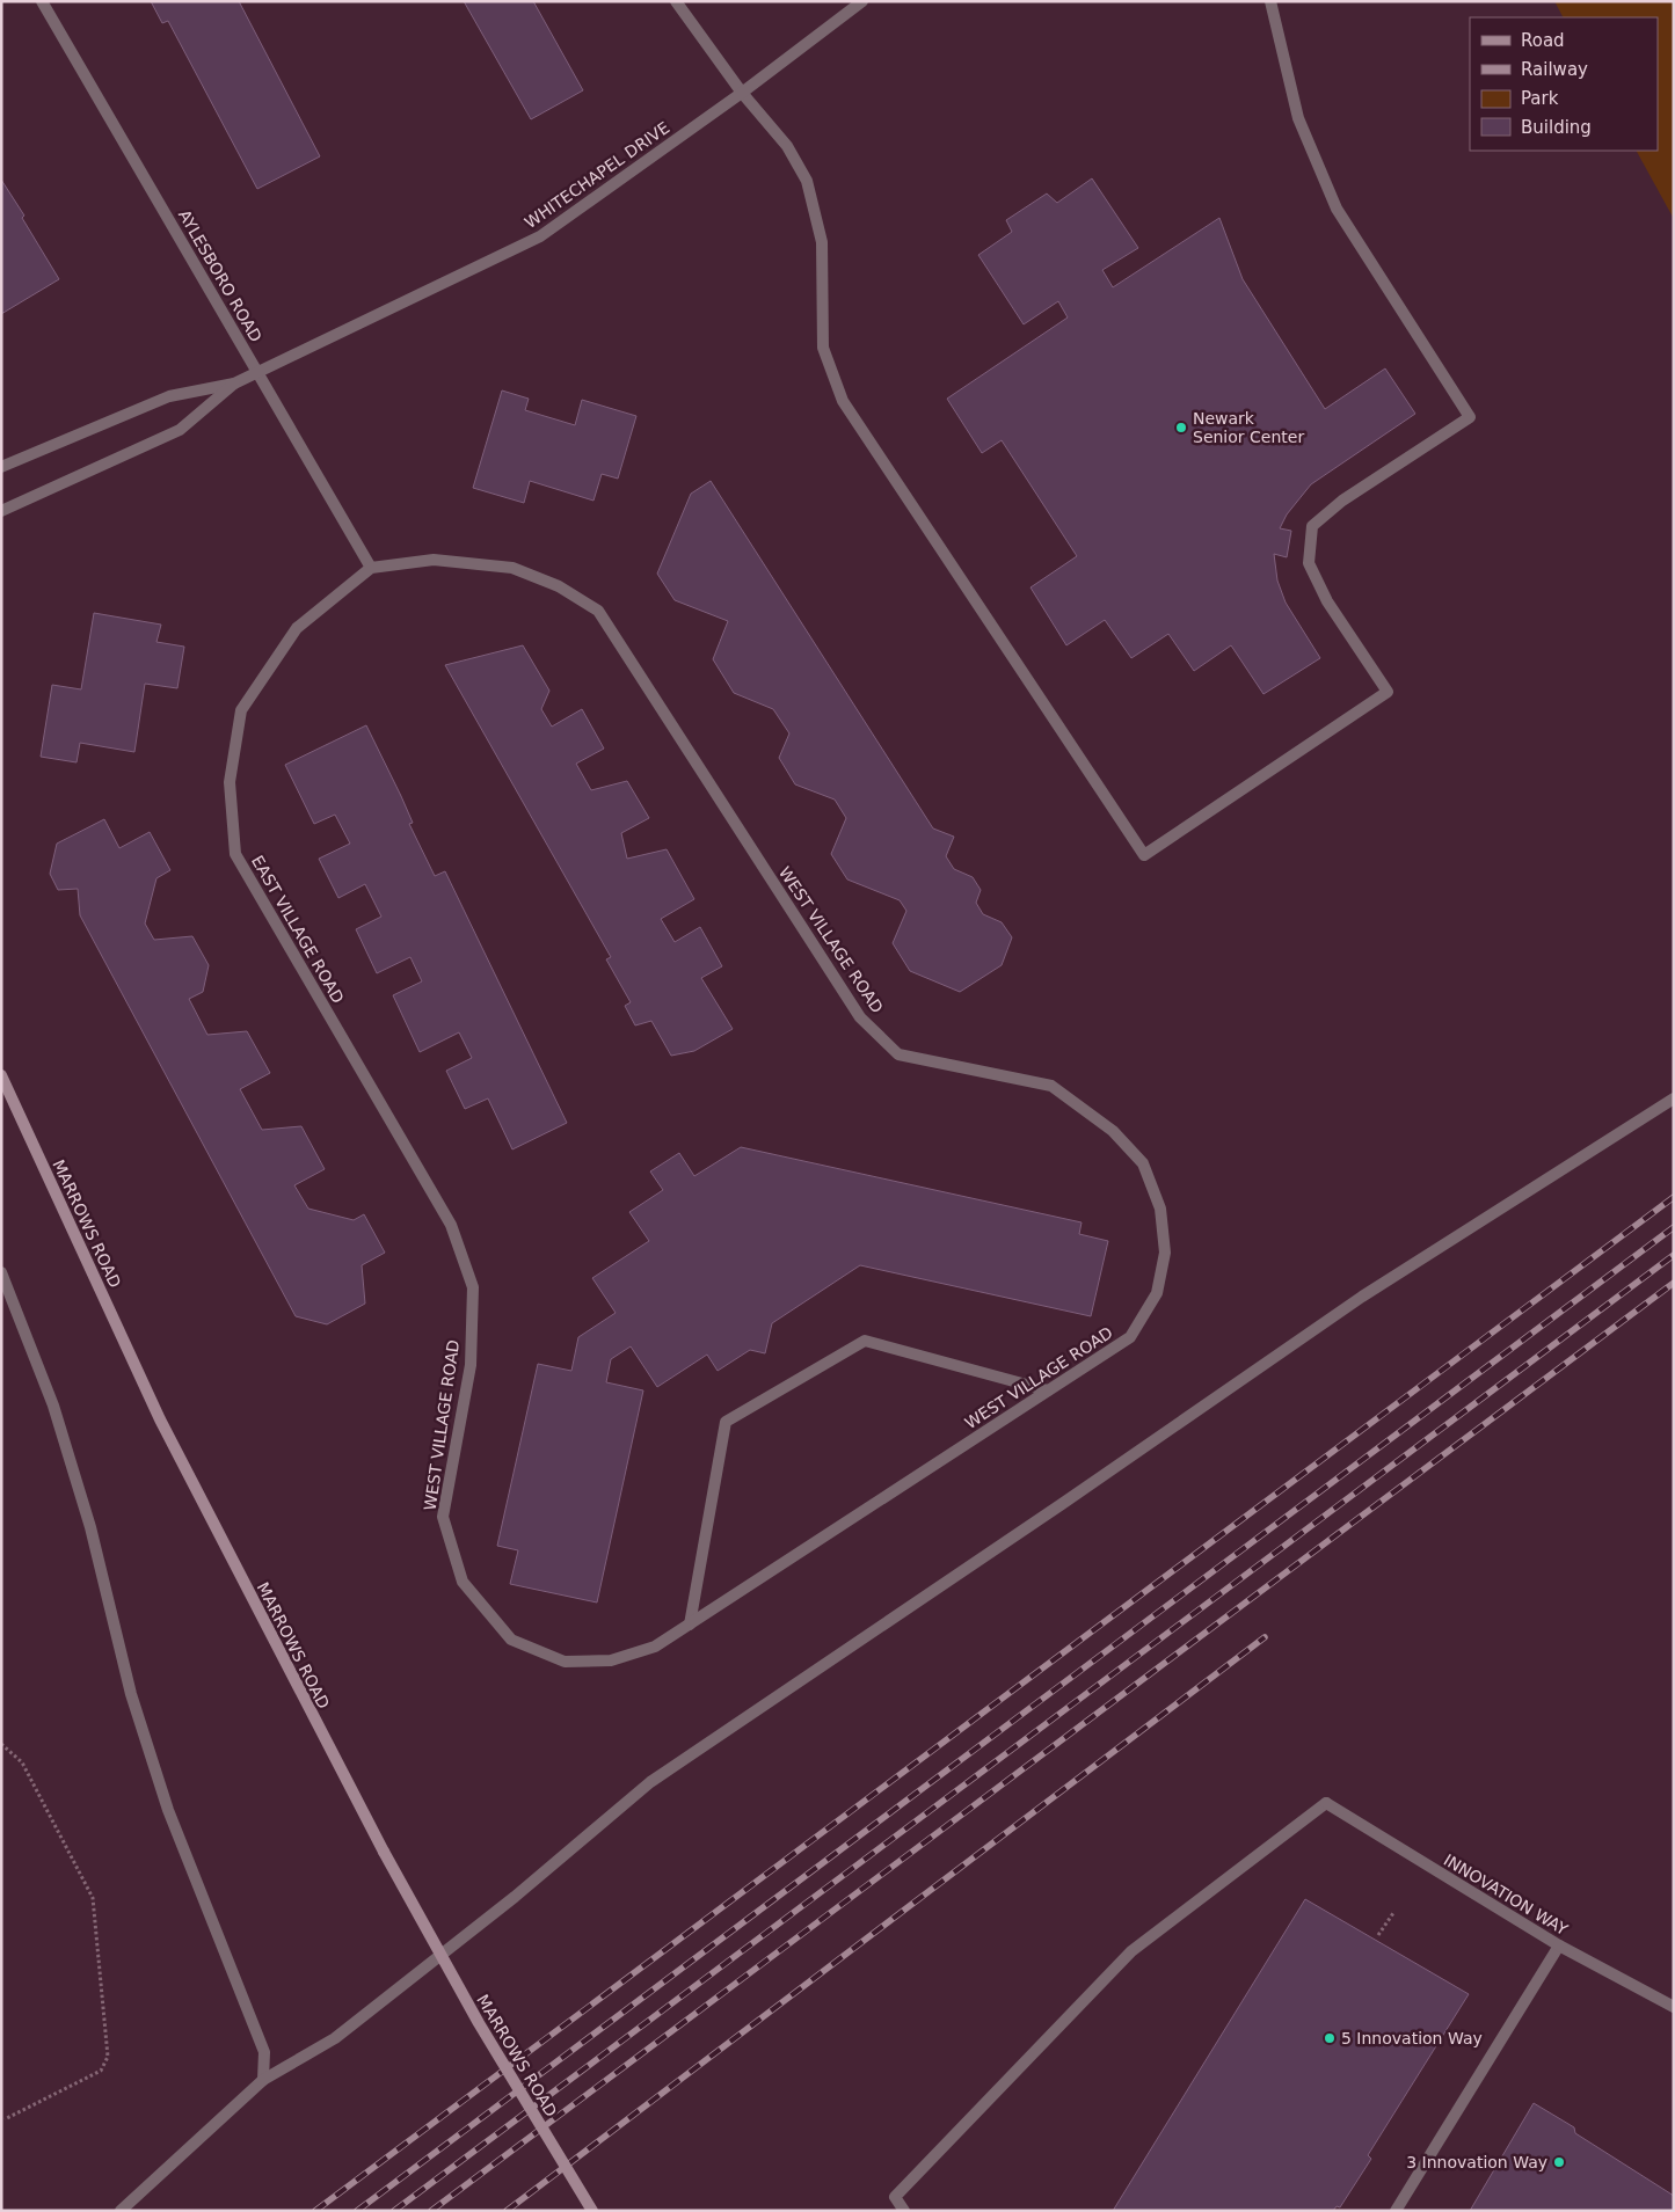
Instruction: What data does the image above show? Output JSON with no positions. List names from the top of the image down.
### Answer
{
  "streets": {
    "street": [
      "WHITECHAPEL DRIVE",
      "AYLESBORO ROAD",
      "EAST VILLAGE ROAD",
      "WEST VILLAGE ROAD",
      "MARROWS ROAD",
      "INNOVATION WAY"
    ]
  },
  "crossings": [
    ["WHITECHAPEL DRIVE", "AYLESBORO ROAD"],
    ["AYLESBORO ROAD", "EAST VILLAGE ROAD"],
    ["AYLESBORO ROAD", "WEST VILLAGE ROAD"],
    ["EAST VILLAGE ROAD", "WEST VILLAGE ROAD"]
  ],
  "places": ["Newark Senior Center", "5 Innovation Way", "3 Innovation Way"],
  "legend": [
    "Road",
    "Railway",
    "Park",
    "Building"
  ]
}
